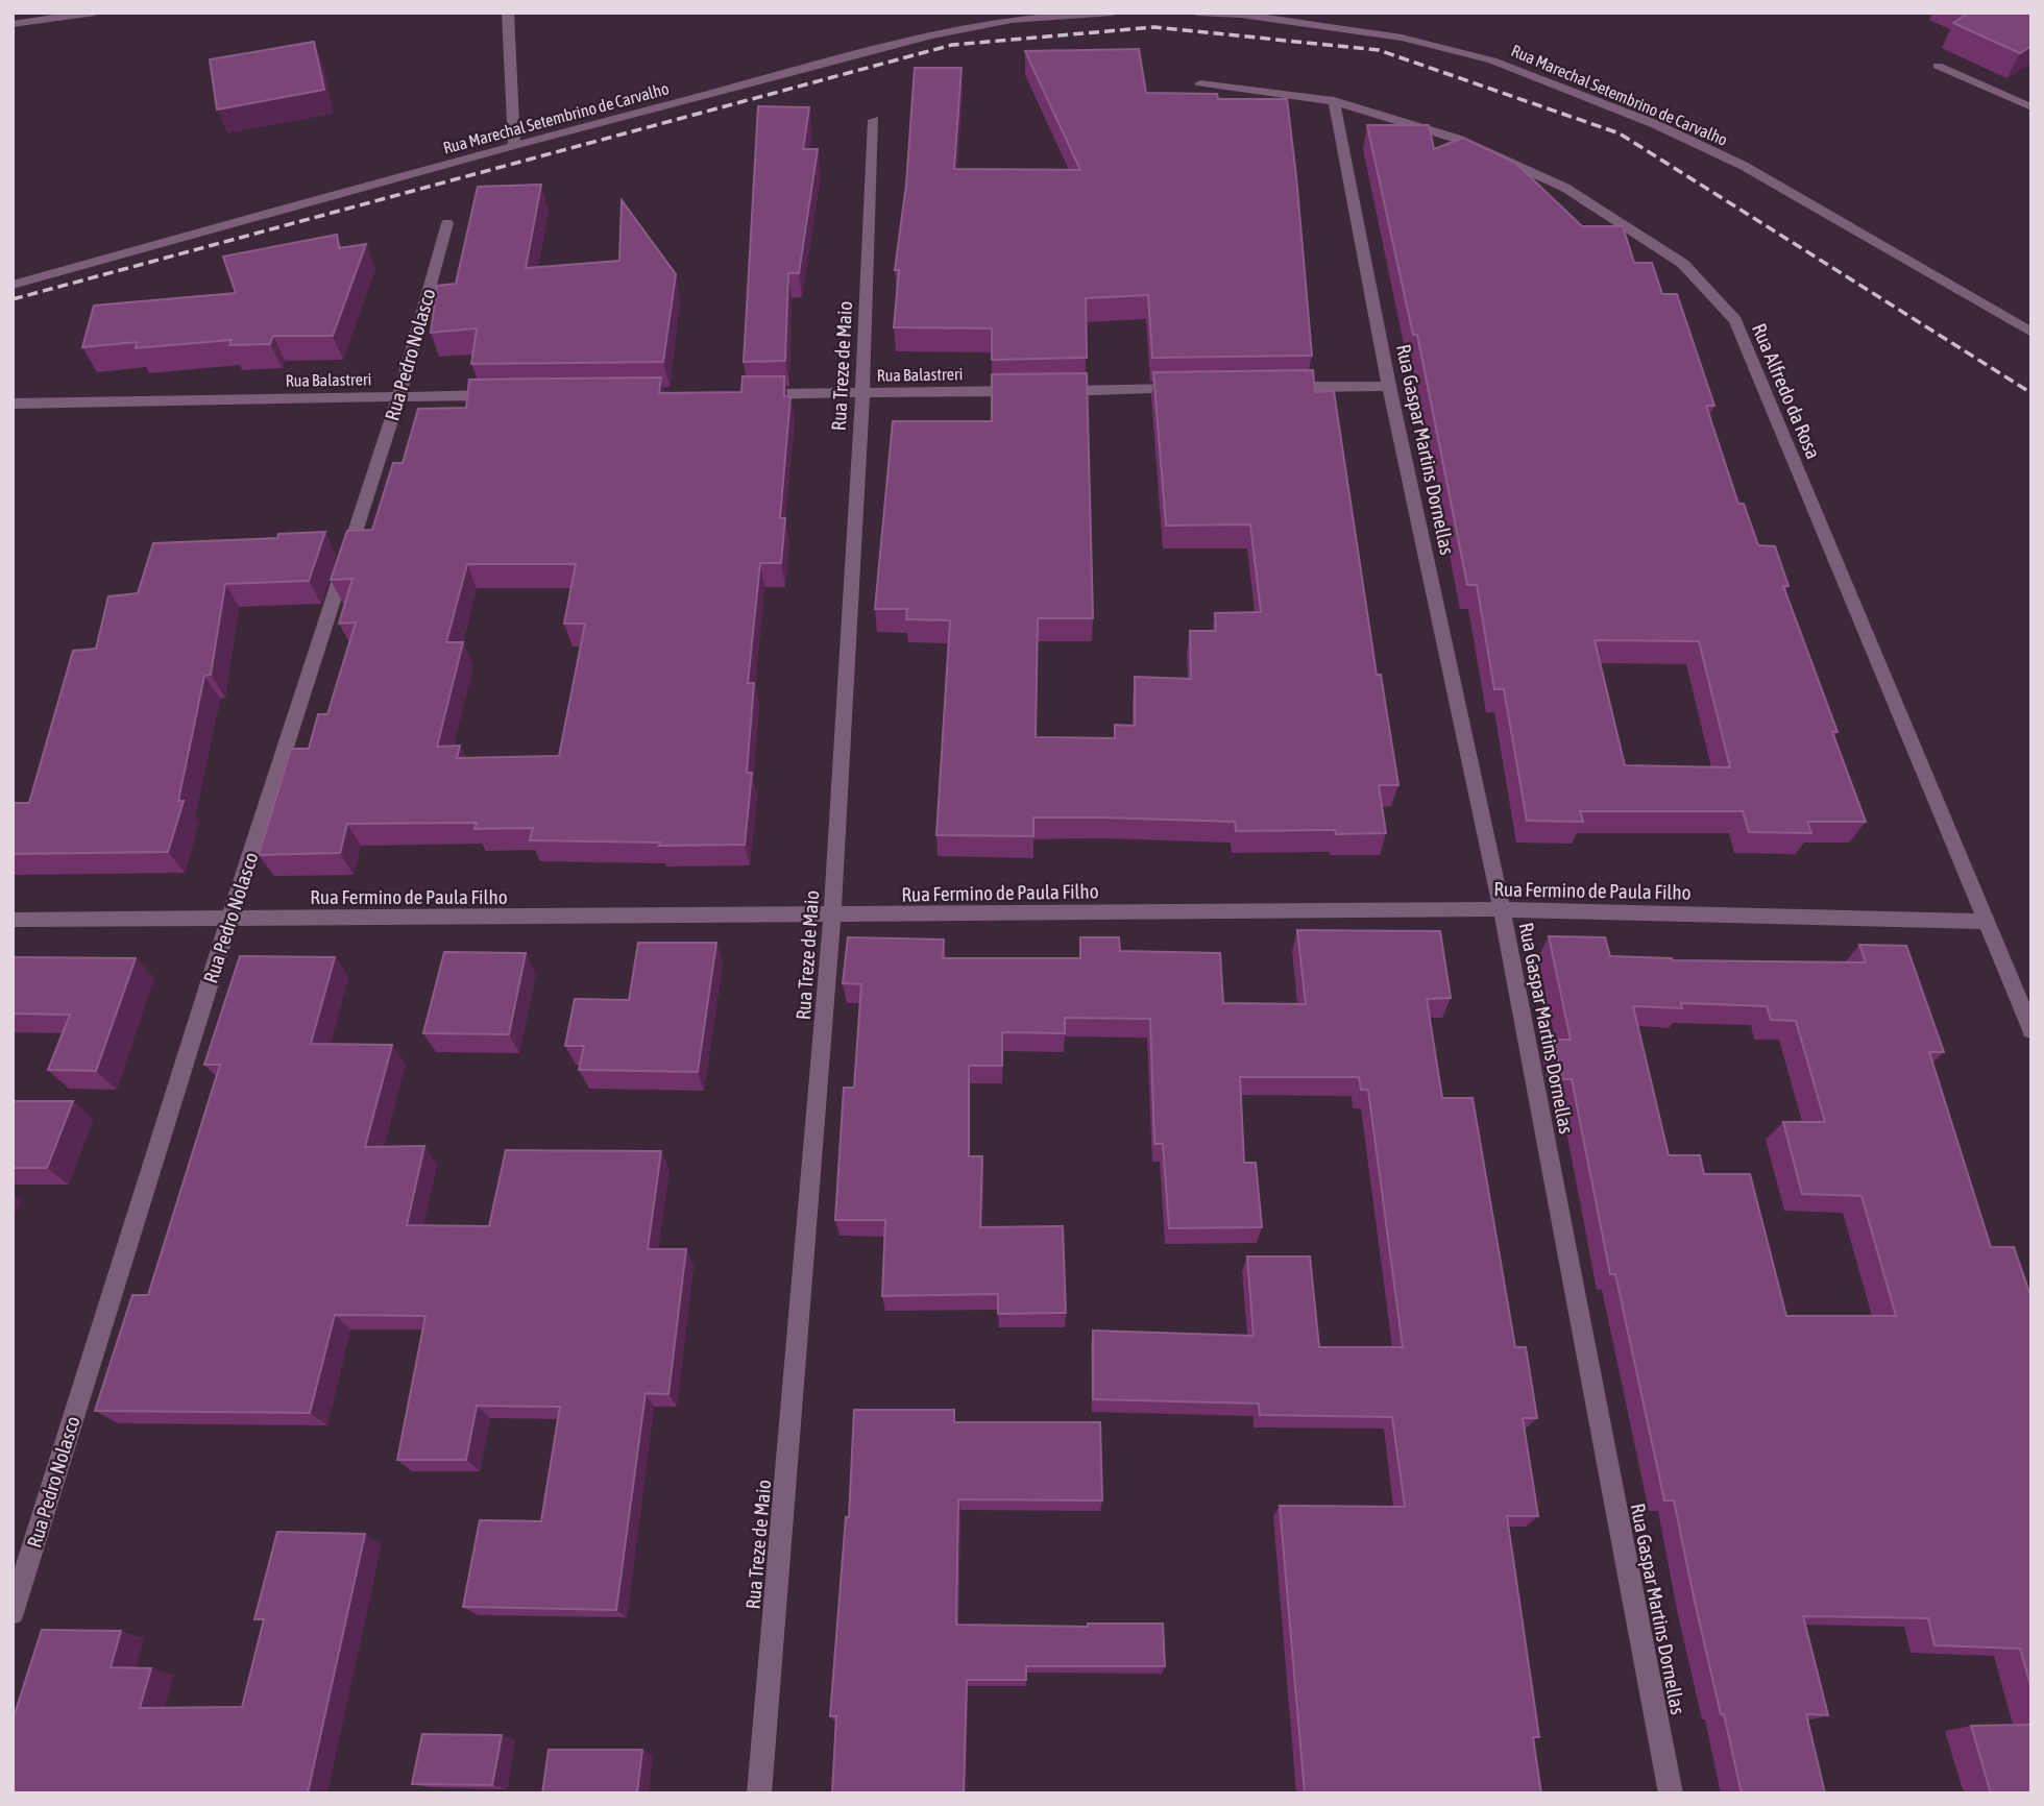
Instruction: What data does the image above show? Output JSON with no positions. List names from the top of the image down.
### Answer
{
  "streets": {
    "street": [
      "Rua Marechal Setembrino de Carvalho",
      "Rua Pedro Nolasco",
      "Rua Treze de Maio",
      "Rua Balastreri",
      "Rua Alfredo da Rosa",
      "Rua Gaspar Martins Dornellas",
      "Rua Fermino de Paula Filho"
    ]
  },
  "crossings": [
    ["Rua Pedro Nolasco", "Rua Balastreri"],
    ["Rua Pedro Nolasco", "Rua Fermino de Paula Filho"],
    ["Rua Treze de Maio", "Rua Balastreri"],
    ["Rua Treze de Maio", "Rua Fermino de Paula Filho"],
    ["Rua Alfredo da Rosa", "Rua Gaspar Martins Dornellas"],
    ["Rua Alfredo da Rosa", "Rua Fermino de Paula Filho"],
    ["Rua Gaspar Martins Dornellas", "Rua Fermino de Paula Filho"]
  ]
}
